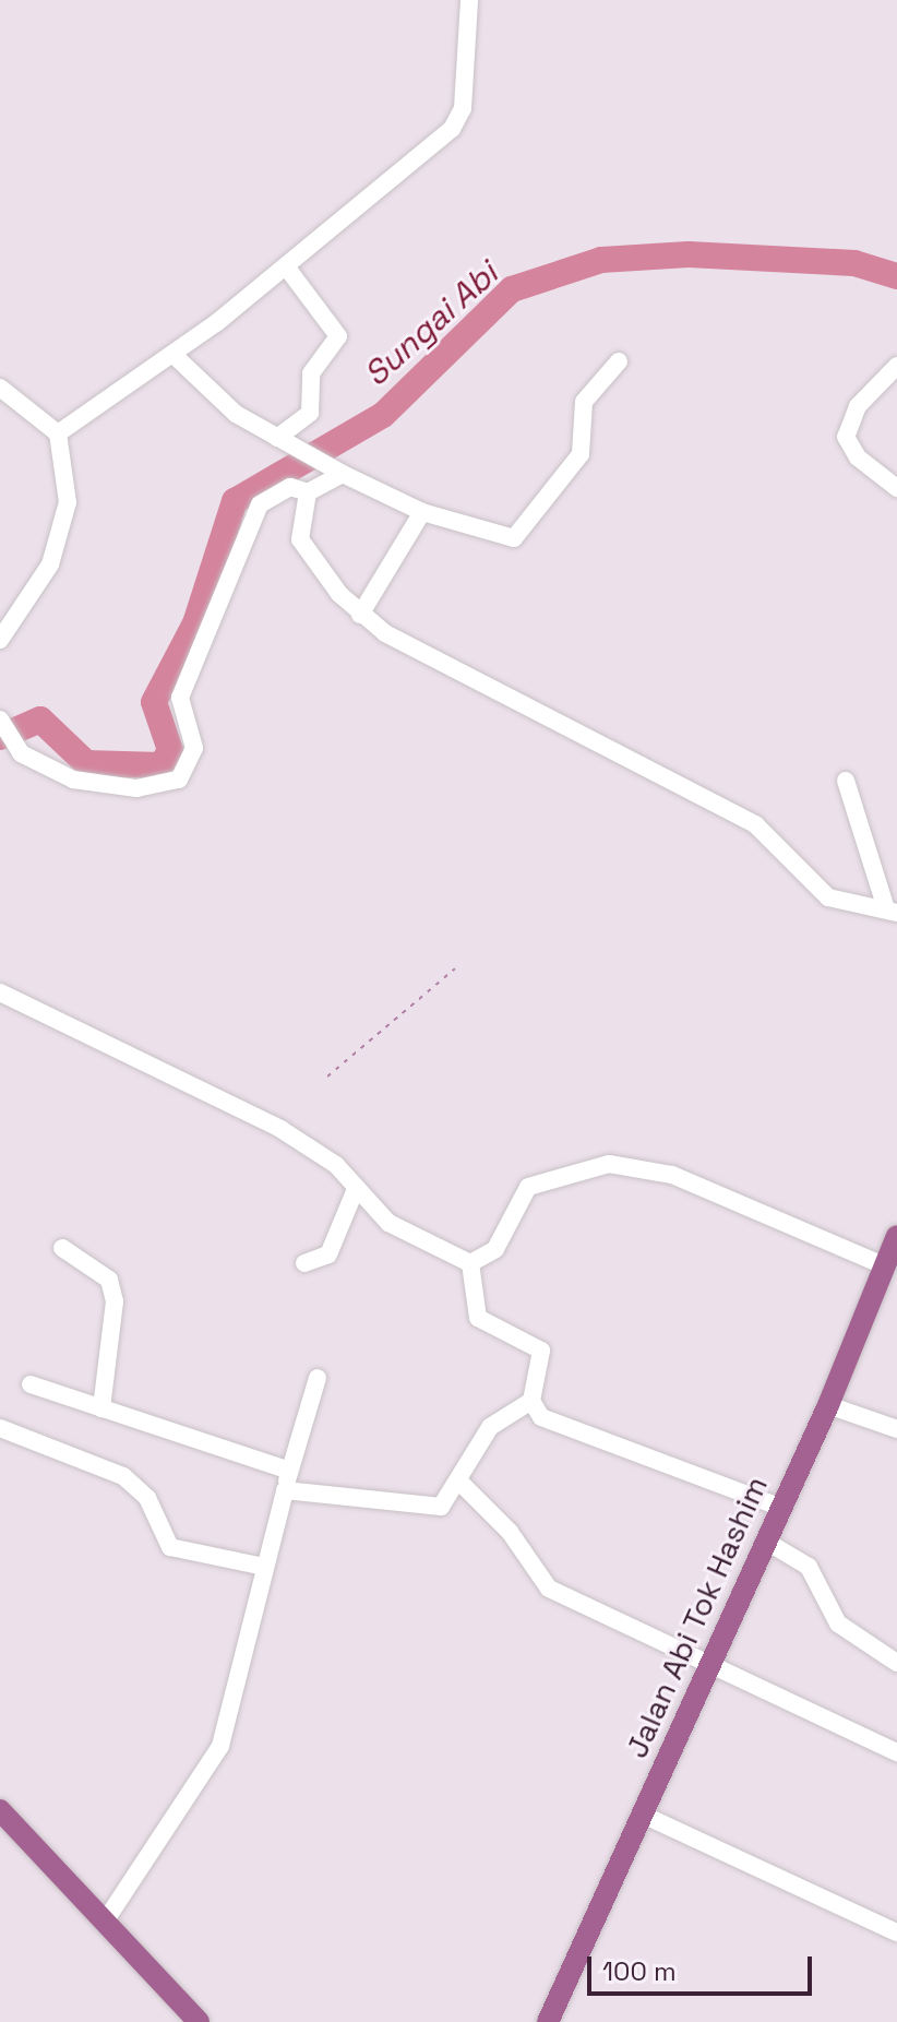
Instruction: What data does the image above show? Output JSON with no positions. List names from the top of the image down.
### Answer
{
  "streets": {
    "main road": ["Jalan Abi Tok Hashim"]
  },
  "water": ["Sungai Abi"],
  "scale_bar": "100 m"
}
